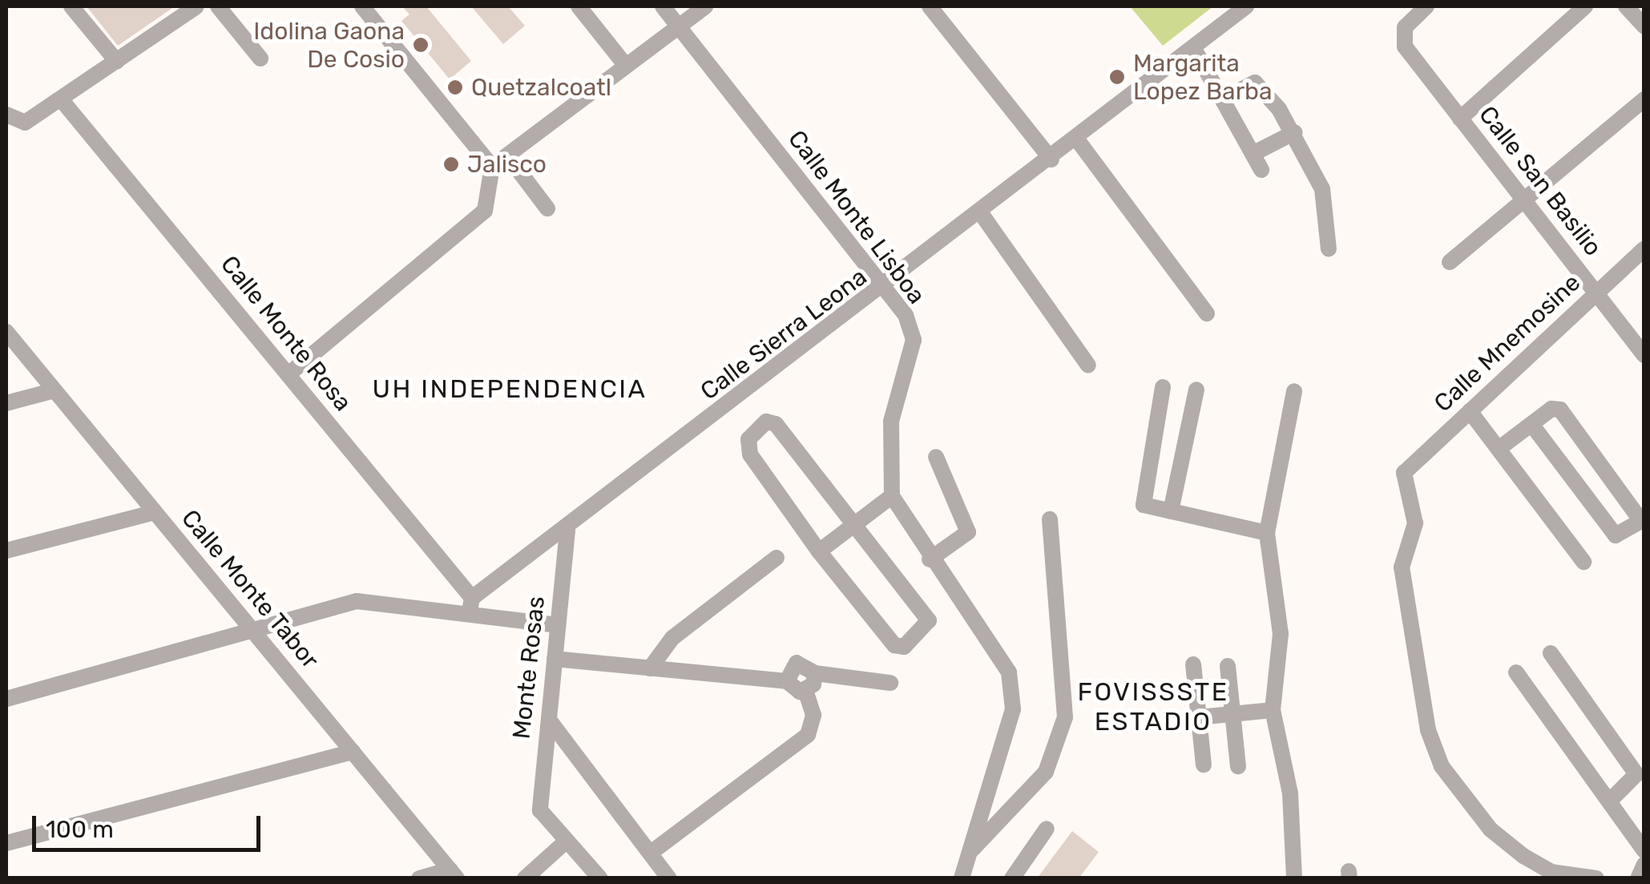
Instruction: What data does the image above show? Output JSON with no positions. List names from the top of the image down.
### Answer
{
  "streets": {
    "street": [
      "Calle San Basilio",
      "Calle Monte Lisboa",
      "Calle Monte Rosa",
      "Calle Sierra Leona",
      "Calle Mnemosine",
      "Calle Monte Tabor",
      "Monte Rosas"
    ]
  },
  "crossings": [
    ["Calle San Basilio", "Calle Mnemosine"],
    ["Calle Monte Lisboa", "Calle Sierra Leona"],
    ["Calle Monte Rosa", "Calle Sierra Leona"],
    ["Calle Sierra Leona", "Monte Rosas"]
  ],
  "districts": ["UH INDEPENDENCIA", "FOVISSSTE ESTADIO"],
  "places": [
    "Idolina Gaona De Cosio",
    "Margarita Lopez Barba",
    "Quetzalcoatl",
    "Jalisco"
  ],
  "scale_bar": "100 m"
}
